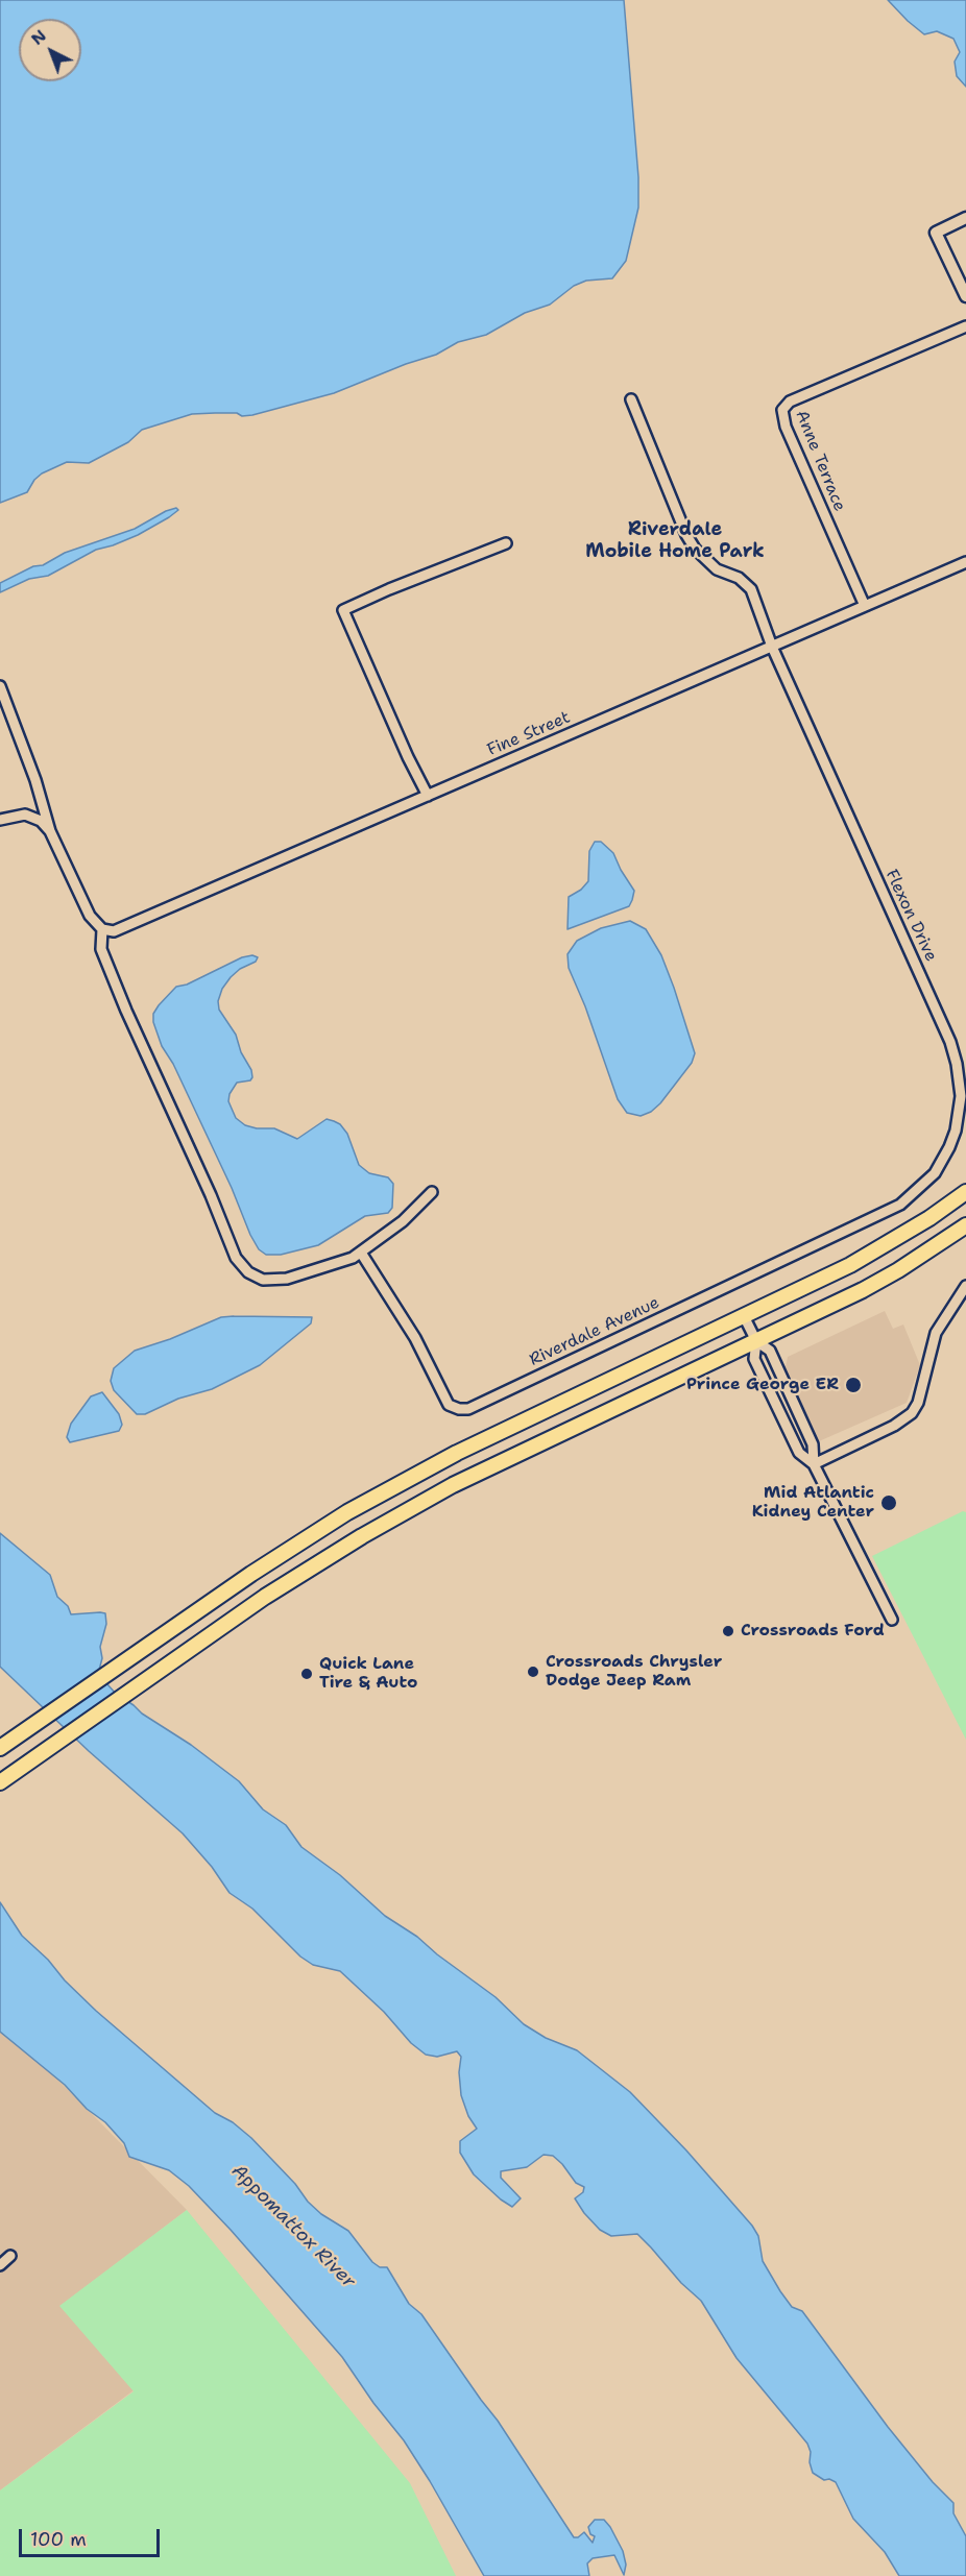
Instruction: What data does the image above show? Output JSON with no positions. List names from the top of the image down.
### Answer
{
  "streets": {
    "street": [
      "Anne Terrace",
      "Fine Street",
      "Flexon Drive",
      "Riverdale Avenue"
    ]
  },
  "crossings": [
    ["Anne Terrace", "Fine Street"],
    ["Fine Street", "Flexon Drive"],
    ["Flexon Drive", "Riverdale Avenue"]
  ],
  "districts": ["Riverdale Mobile Home Park"],
  "water": ["Appomattox River"],
  "places": [
    "Prince George ER",
    "Mid Atlantic Kidney Center",
    "Crossroads Ford",
    "Crossroads Chrysler Dodge Jeep Ram",
    "Quick Lane Tire & Auto"
  ],
  "scale_bar": "100 m",
  "north": "top left"
}
